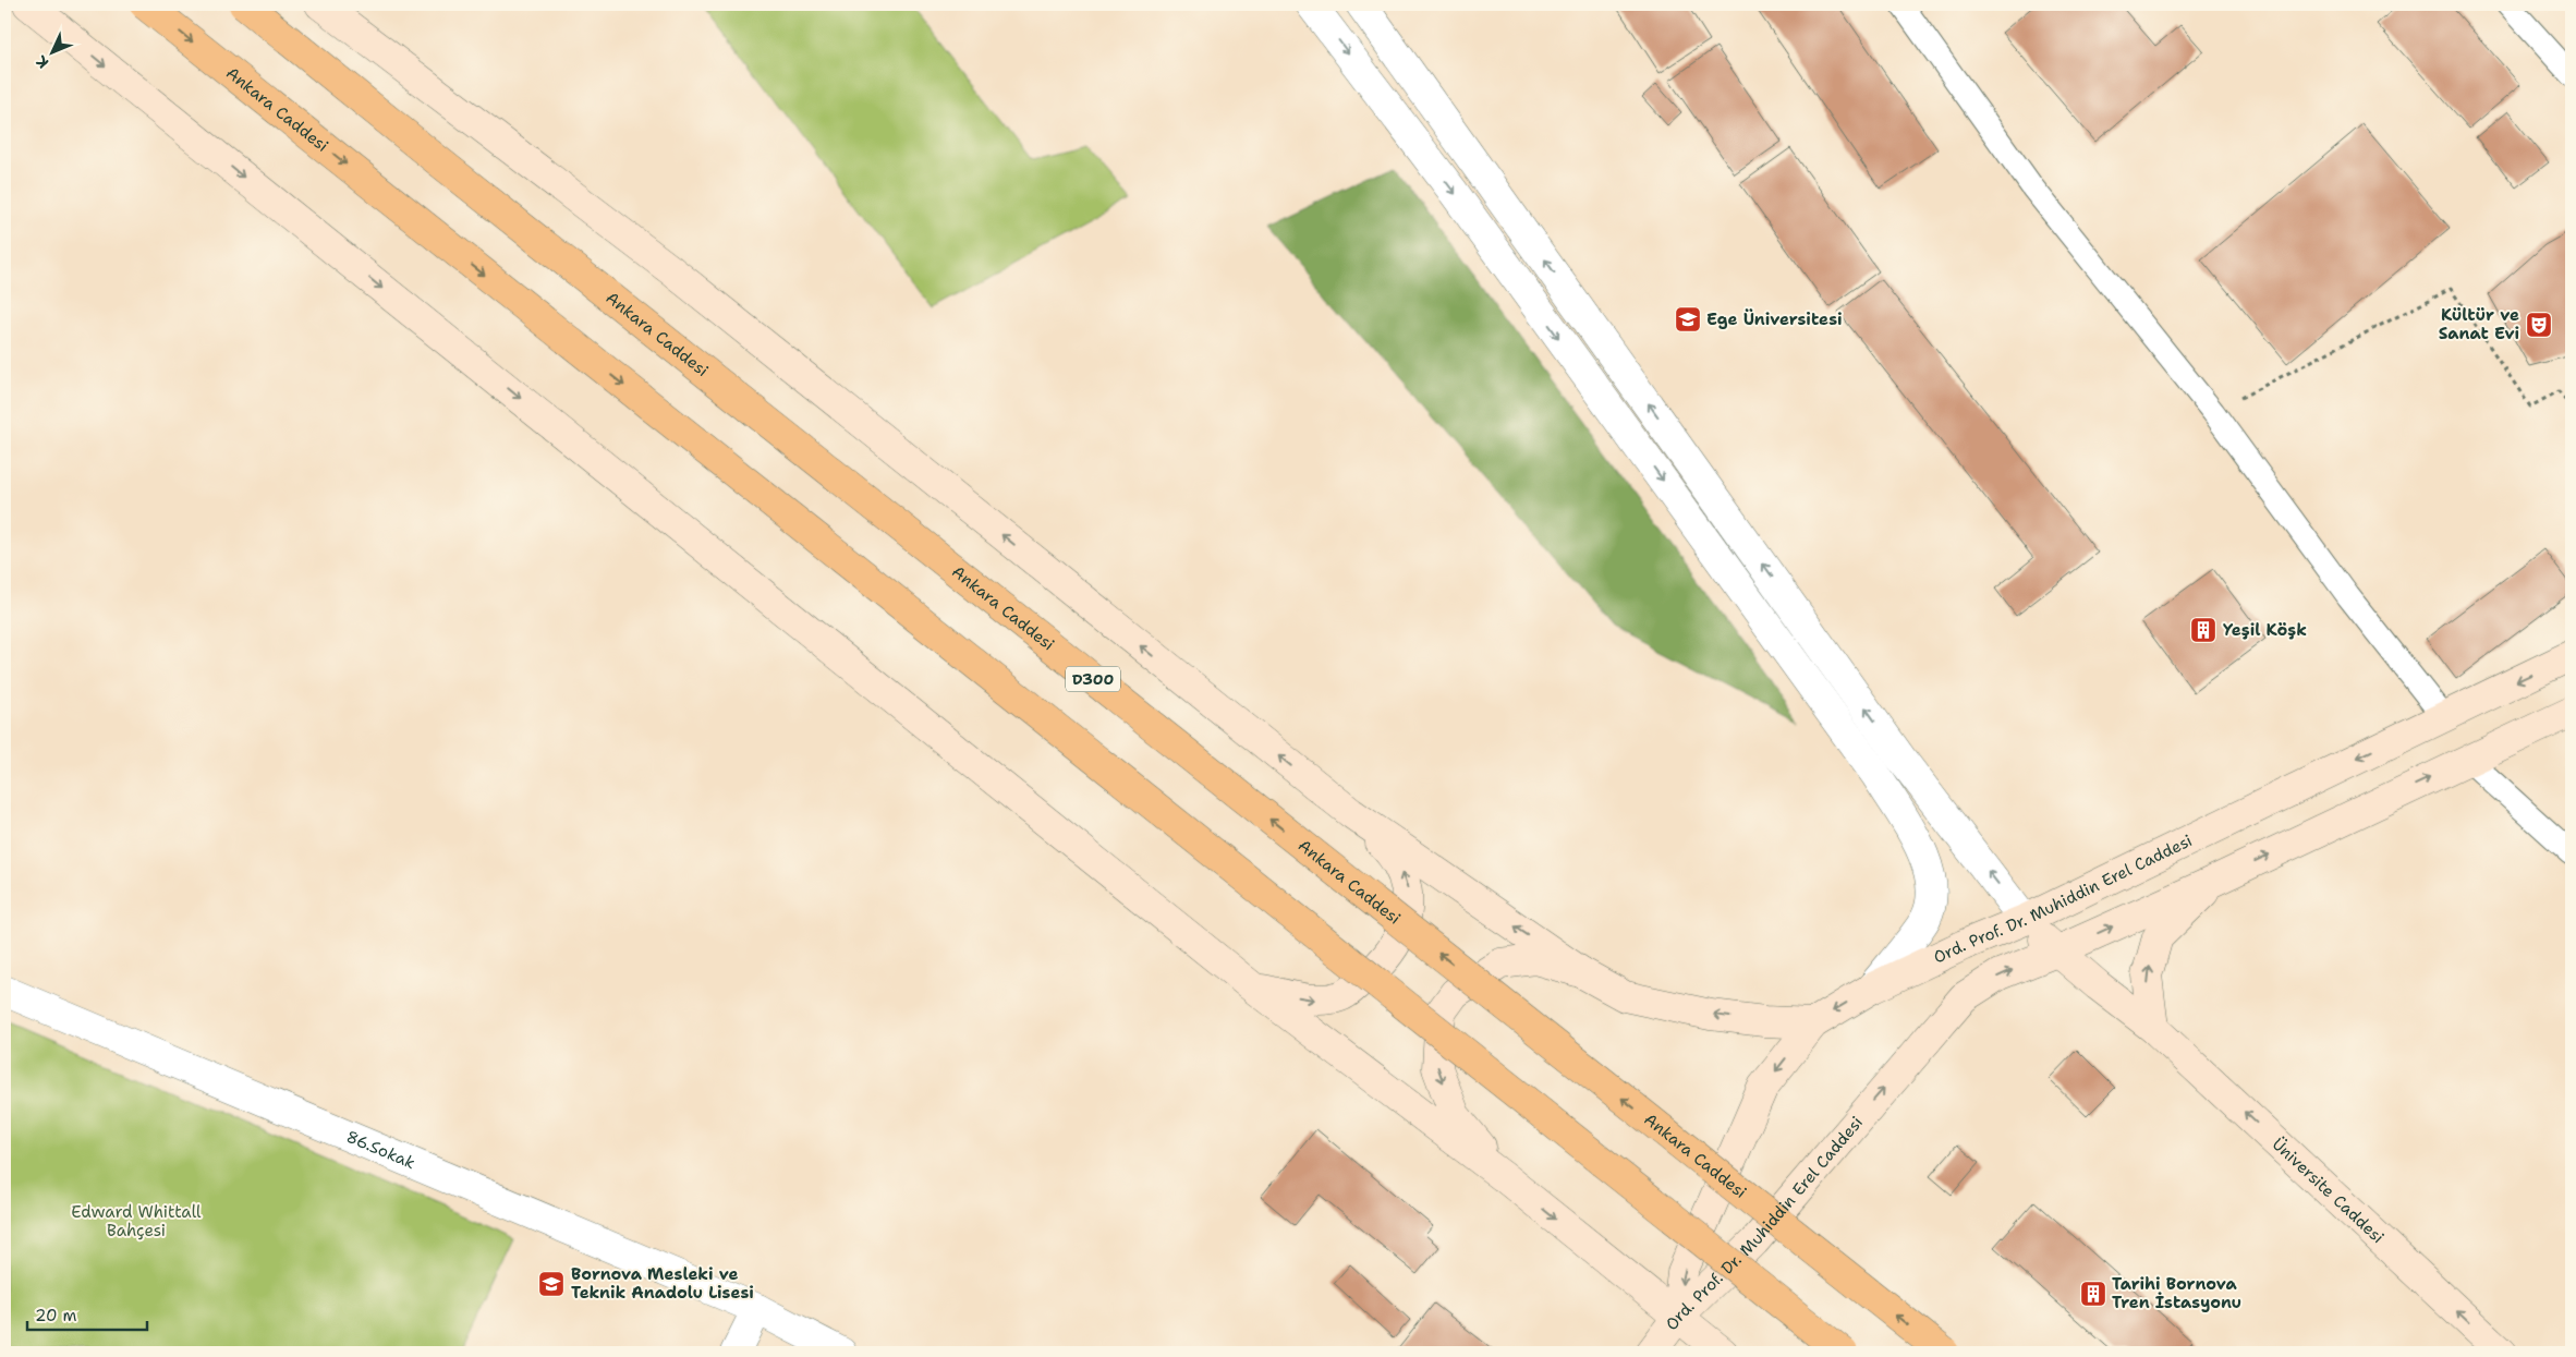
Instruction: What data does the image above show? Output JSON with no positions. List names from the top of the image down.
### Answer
{
  "streets": {
    "highway": ["Ankara Caddesi", "D300"],
    "main road": ["Ord. Prof. Dr. Muhiddin Erel Caddesi", "Üniversite Caddesi"],
    "street": ["86.Sokak"]
  },
  "crossings": [
    ["Ord. Prof. Dr. Muhiddin Erel Caddesi", "Üniversite Caddesi"]
  ],
  "one_way": ["Üniversite Caddesi"],
  "parks": ["Edward Whittall Bahçesi"],
  "places": {
    "school or university": ["Ege Üniversitesi", "Bornova Mesleki ve Teknik Anadolu Lisesi"],
    "theatre": ["Kültür ve Sanat Evi"],
    "building": ["Yeşil Köşk", "Tarihi Bornova Tren İstasyonu"]
  },
  "scale_bar": "20 m",
  "north": "bottom left"
}
